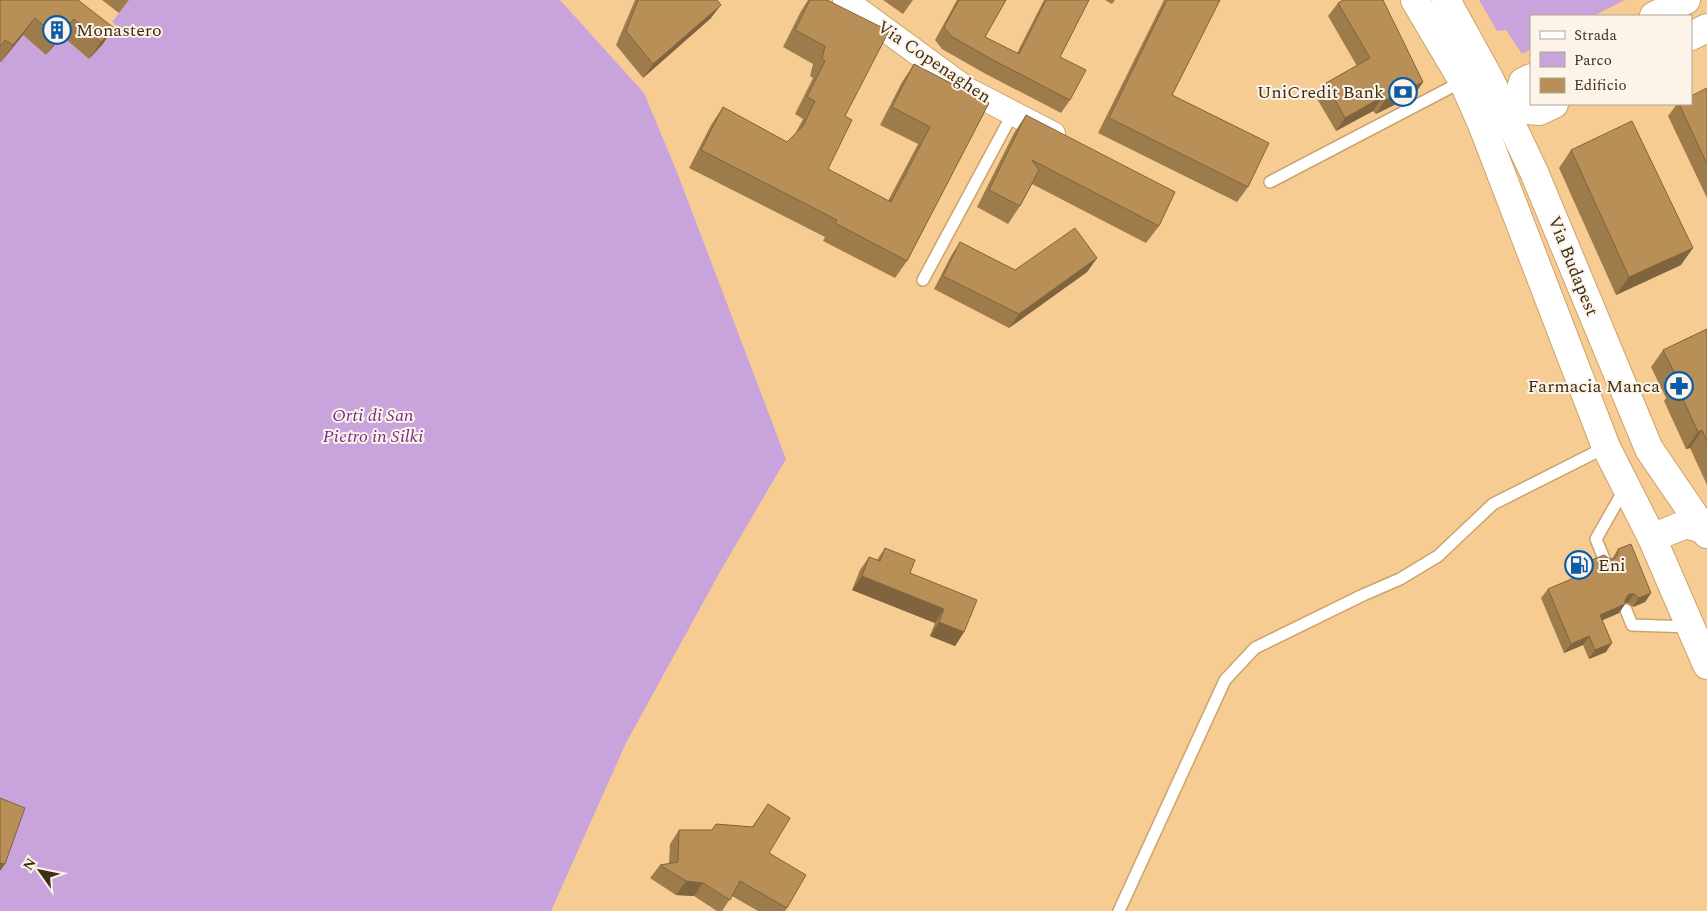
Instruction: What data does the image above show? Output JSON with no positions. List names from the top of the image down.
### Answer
{
  "streets": {
    "main road": ["Via Budapest"],
    "street": ["Via Copenaghen"]
  },
  "parks": ["Orti di San Pietro in Silki"],
  "places": {
    "building": ["Monastero"],
    "bank": ["UniCredit Bank"],
    "pharmacy": ["Farmacia Manca"],
    "fuel station": ["Eni"]
  },
  "legend": ["Strada", "Parco", "Edificio"],
  "north": "top left"
}
